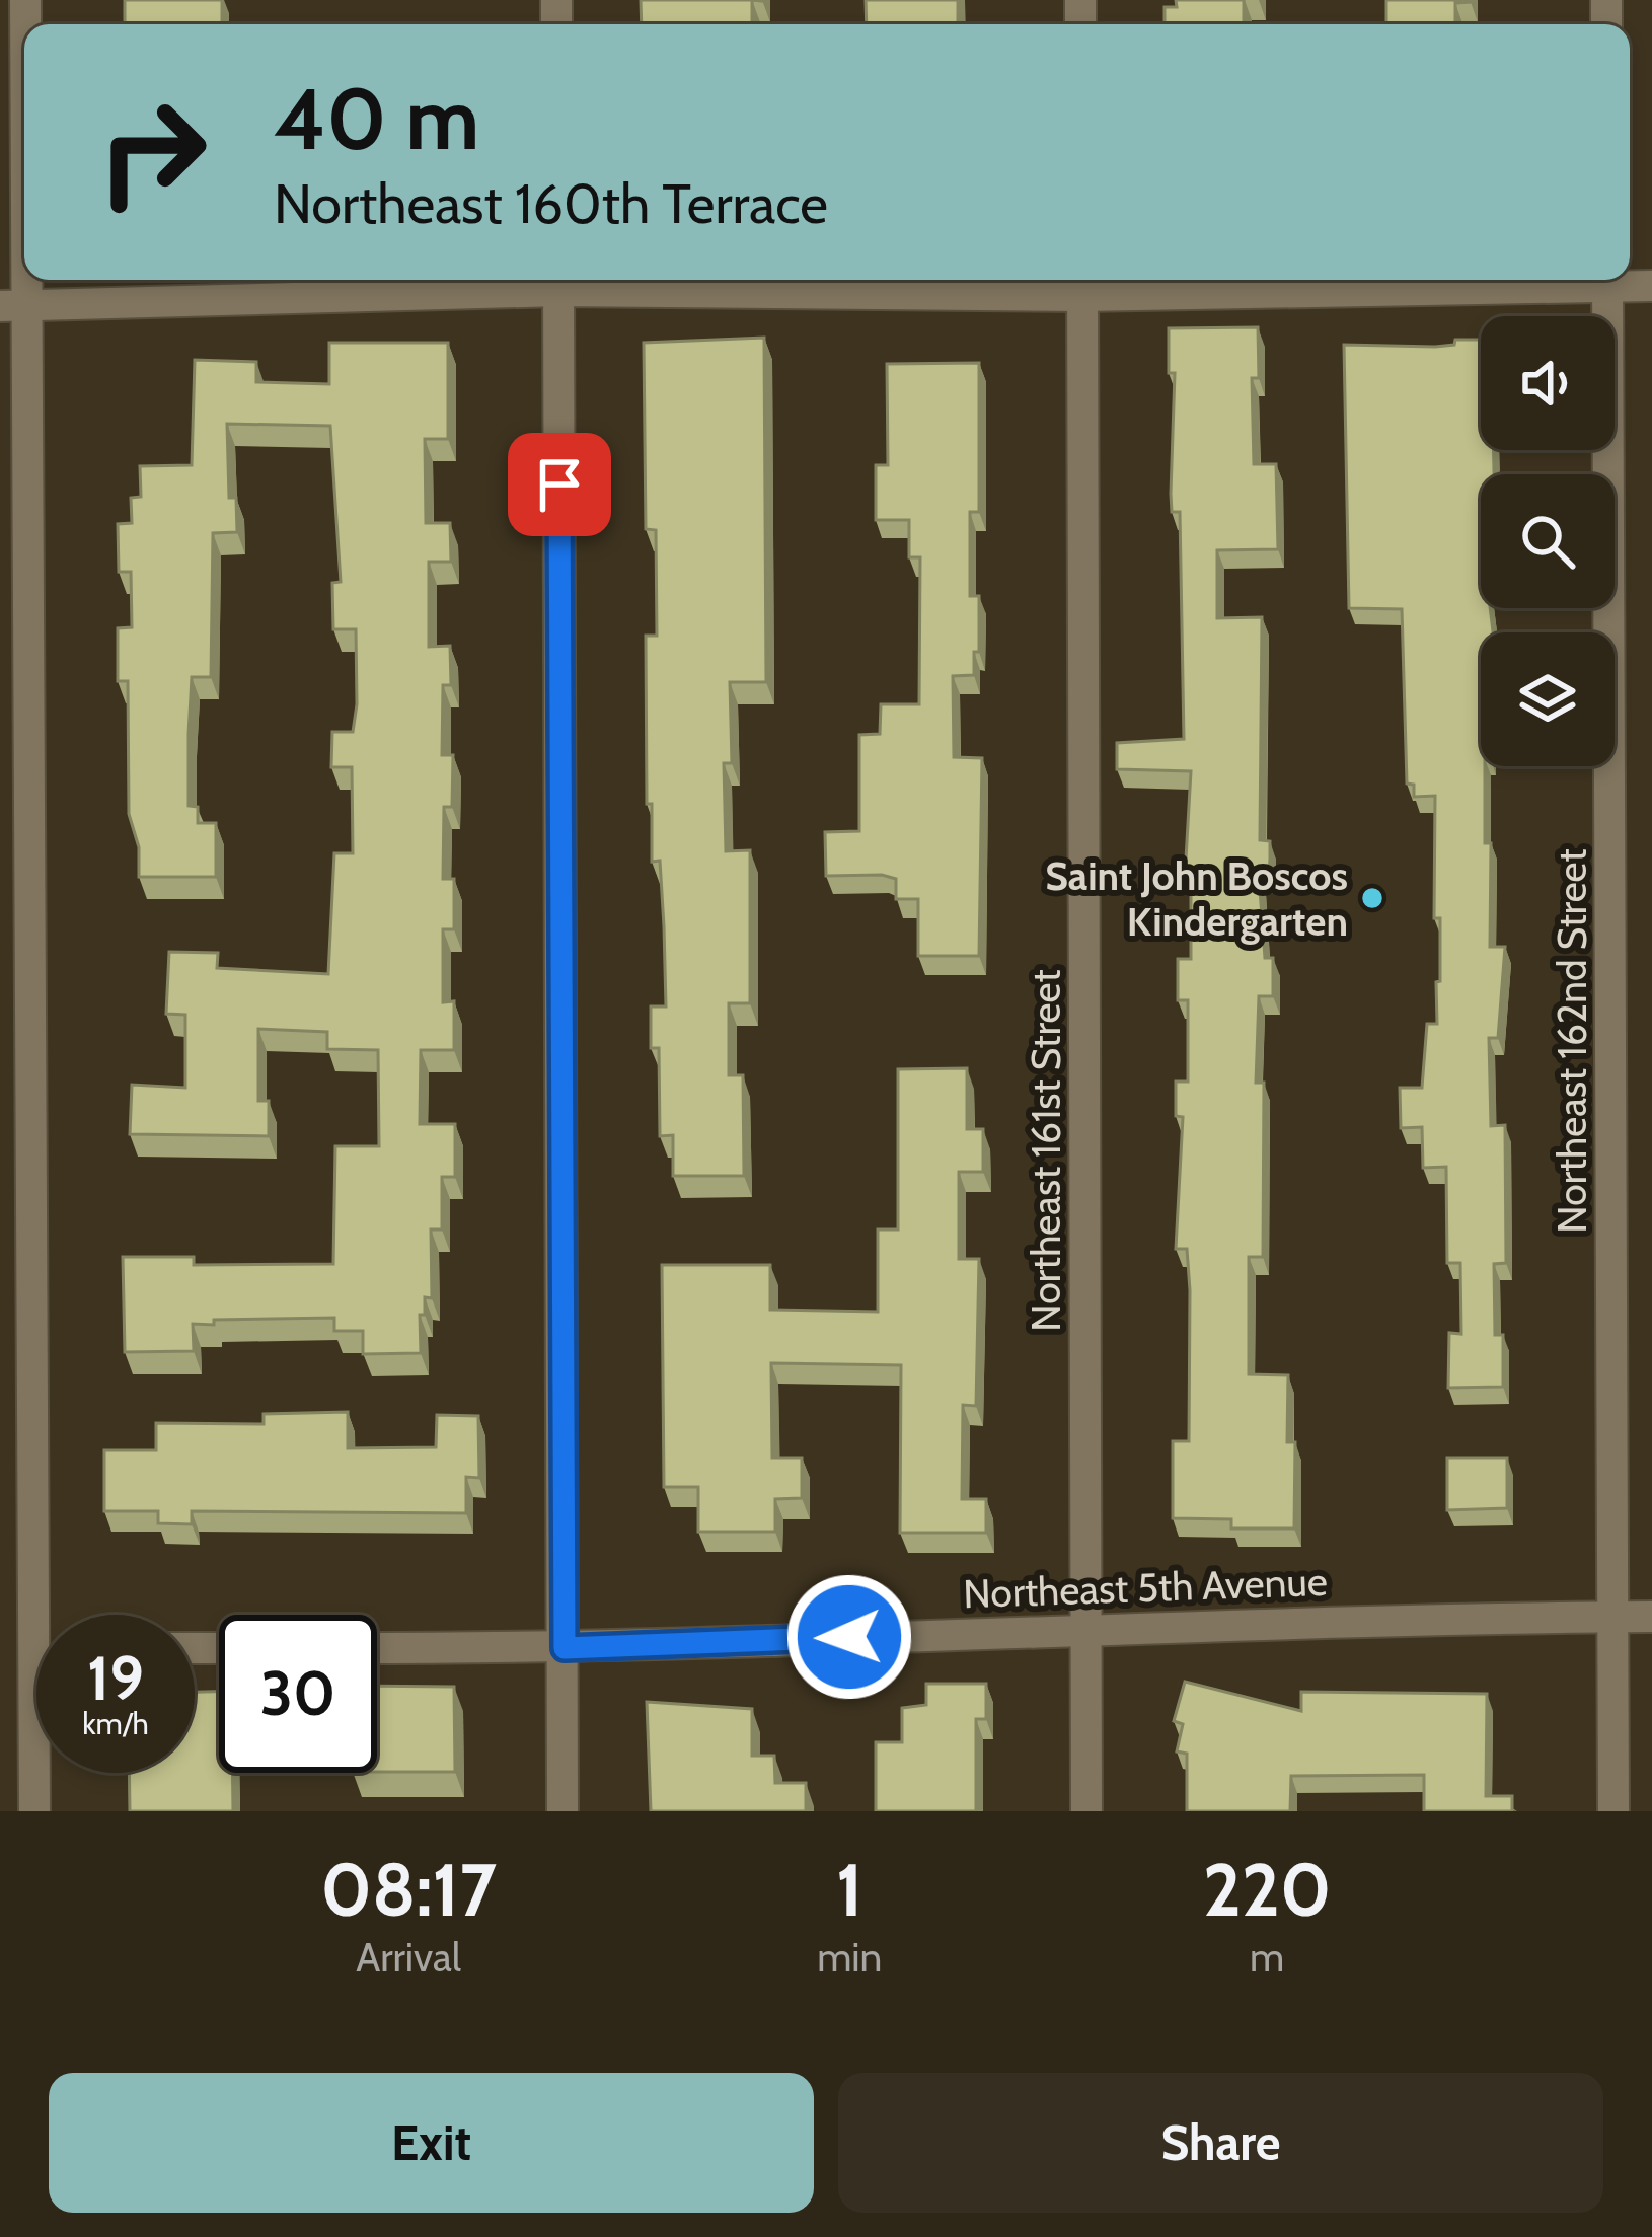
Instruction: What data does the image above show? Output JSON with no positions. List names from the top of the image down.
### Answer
{
  "streets": {
    "street": ["Northeast 162nd Street", "Northeast 161st Street", "Northeast 5th Avenue"]
  },
  "crossings": [
    ["Northeast 162nd Street", "Northeast 5th Avenue"],
    ["Northeast 161st Street", "Northeast 5th Avenue"]
  ],
  "places": ["Saint John Boscos Kindergarten"],
  "page": {
    "turn": ["40 m", "Northeast 160th Terrace"],
    "speed": "19 km/h",
    "limit": "30",
    "eta": [
      "08:17",
      "Arrival",
      "1",
      "min",
      "220",
      "m"
    ],
    "buttons": ["Exit", "Share"]
  }
}
